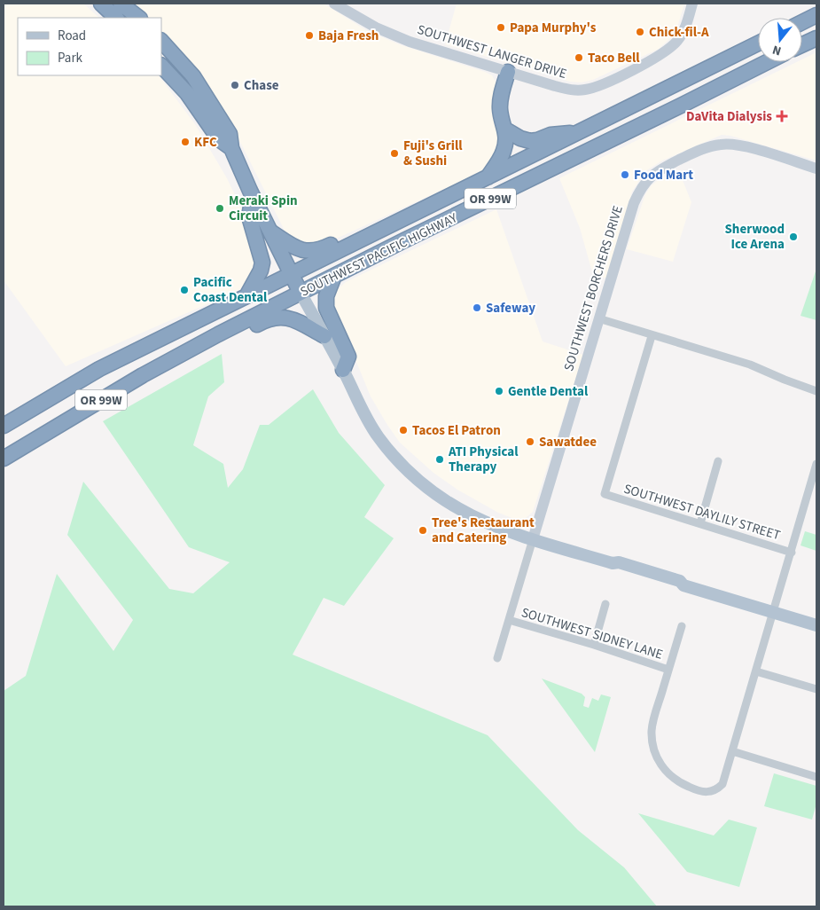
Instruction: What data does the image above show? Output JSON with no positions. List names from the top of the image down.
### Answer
{
  "streets": {
    "highway": ["OR 99W", "SOUTHWEST PACIFIC HIGHWAY"],
    "street": [
      "SOUTHWEST LANGER DRIVE",
      "SOUTHWEST BORCHERS DRIVE",
      "SOUTHWEST DAYLILY STREET",
      "SOUTHWEST SIDNEY LANE"
    ]
  },
  "crossings": [
    ["SOUTHWEST BORCHERS DRIVE", "SOUTHWEST SIDNEY LANE"]
  ],
  "places": {
    "other": [
      "Papa Murphy's",
      "Chick-fil-A",
      "Baja Fresh",
      "Taco Bell",
      "Chase",
      "KFC",
      "Fuji's Grill & Sushi",
      "Food Mart",
      "Meraki Spin Circuit",
      "Sherwood Ice Arena",
      "Pacific Coast Dental",
      "Safeway",
      "Gentle Dental",
      "Tacos El Patron",
      "Sawatdee",
      "ATI Physical Therapy",
      "Tree's Restaurant and Catering"
    ],
    "health": ["DaVita Dialysis"]
  },
  "legend": ["Road", "Park"],
  "north": "bottom"
}
